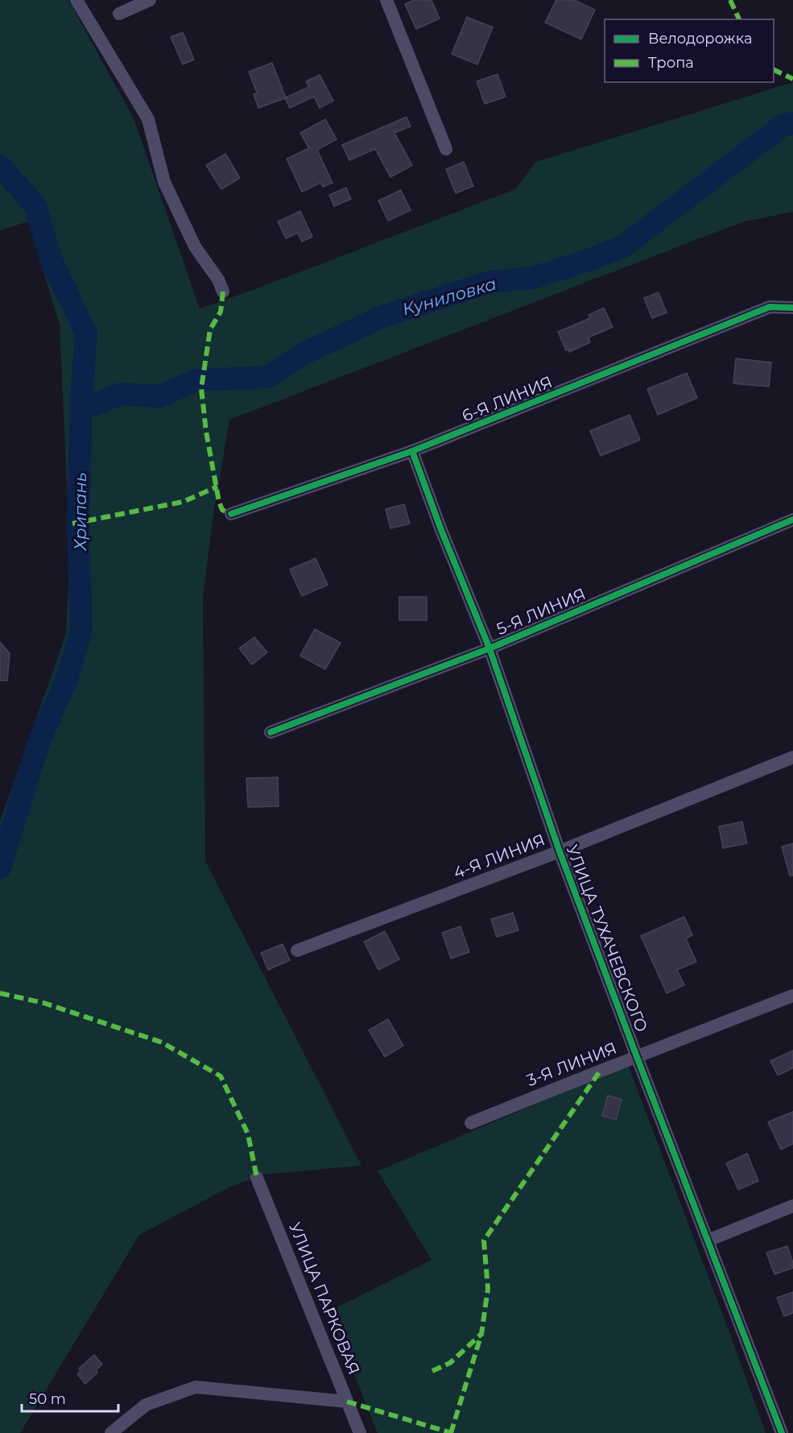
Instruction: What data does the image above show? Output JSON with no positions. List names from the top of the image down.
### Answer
{
  "streets": {
    "street": [
      "6-Я ЛИНИЯ",
      "5-Я ЛИНИЯ",
      "4-Я ЛИНИЯ",
      "УЛИЦА ТУХАЧЕВСКОГО",
      "3-Я ЛИНИЯ",
      "УЛИЦА ПАРКОВАЯ"
    ]
  },
  "crossings": [
    ["6-Я ЛИНИЯ", "УЛИЦА ТУХАЧЕВСКОГО"],
    ["5-Я ЛИНИЯ", "УЛИЦА ТУХАЧЕВСКОГО"],
    ["4-Я ЛИНИЯ", "УЛИЦА ТУХАЧЕВСКОГО"],
    ["УЛИЦА ТУХАЧЕВСКОГО", "3-Я ЛИНИЯ"]
  ],
  "water": ["Куниловка", "Хрипань"],
  "legend": ["Велодорожка", "Тропа"],
  "scale_bar": "50 m"
}
